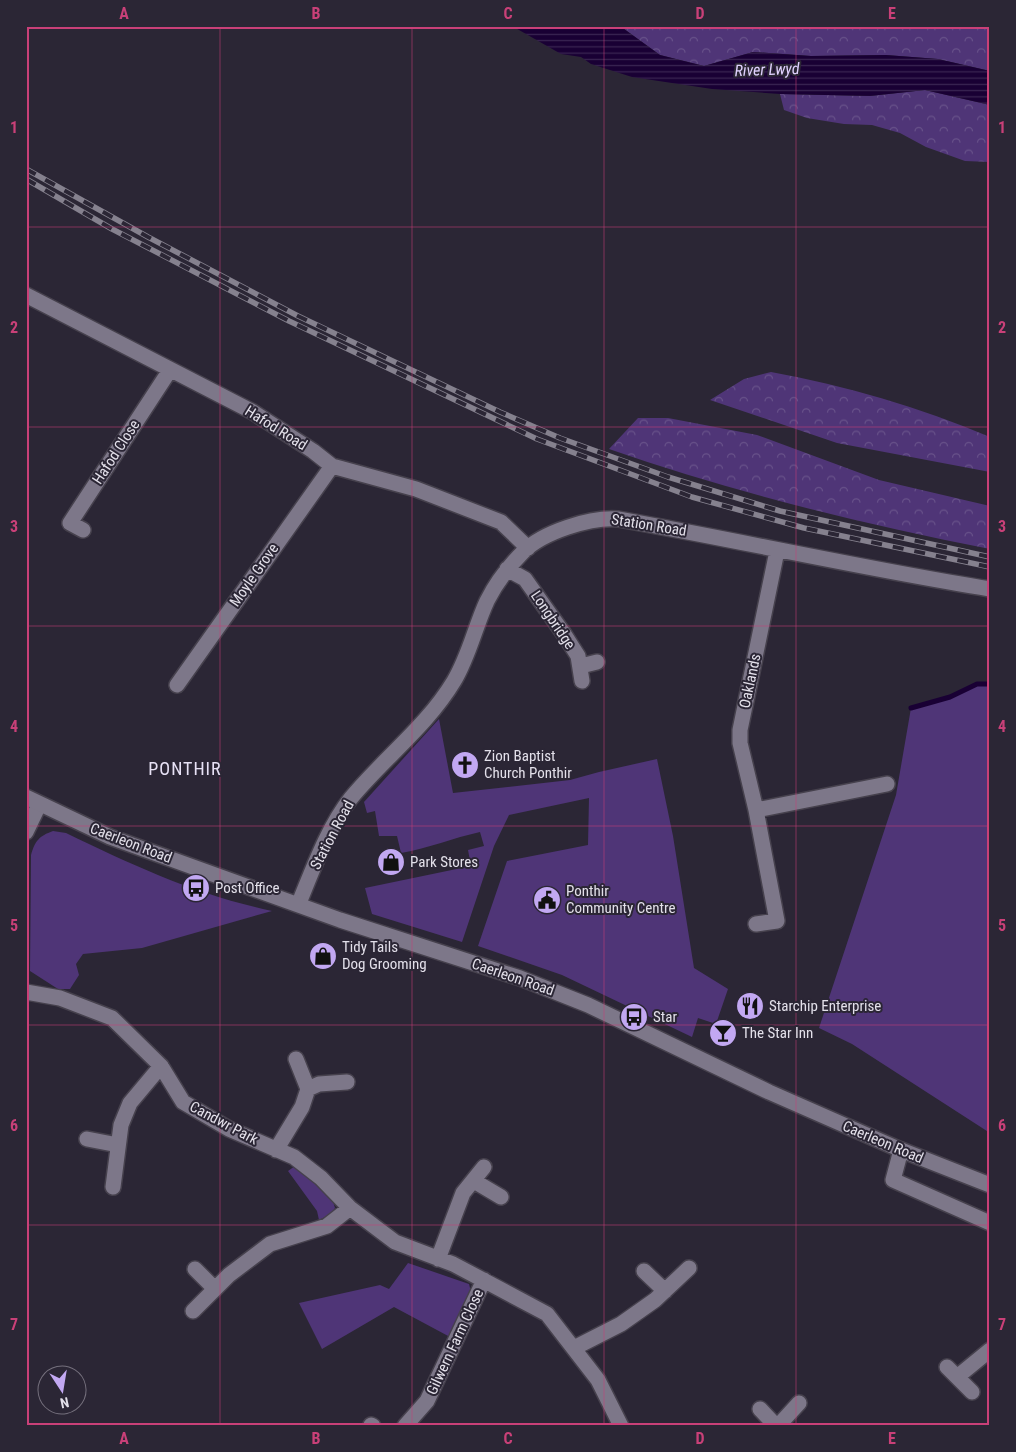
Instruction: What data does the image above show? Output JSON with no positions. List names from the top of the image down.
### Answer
{
  "streets": {
    "street": [
      "Hafod Road",
      "Hafod Close",
      "Station Road",
      "Moyle Grove",
      "Longbridge",
      "Oaklands",
      "Caerleon Road",
      "Candwr Park",
      "Gilwern Farm Close"
    ]
  },
  "crossings": [
    ["Hafod Road", "Hafod Close"],
    ["Hafod Road", "Station Road"],
    ["Hafod Road", "Moyle Grove"],
    ["Station Road", "Longbridge"],
    ["Station Road", "Oaklands"],
    ["Station Road", "Caerleon Road"],
    ["Candwr Park", "Gilwern Farm Close"]
  ],
  "districts": ["PONTHIR"],
  "water": ["River Lwyd"],
  "places": {
    "church": ["Zion Baptist Church Ponthir"],
    "shop": ["Park Stores", "Tidy Tails Dog Grooming"],
    "bus stop": ["Post Office", "Star"],
    "public building": ["Ponthir Community Centre"],
    "restaurant": ["Starchip Enterprise"],
    "bar": ["The Star Inn"]
  },
  "north": "bottom",
  "grid": {
    "columns": [
      "A",
      "B",
      "C",
      "D",
      "E"
    ],
    "rows": [
      "1",
      "2",
      "3",
      "4",
      "5",
      "6",
      "7"
    ]
  }
}
